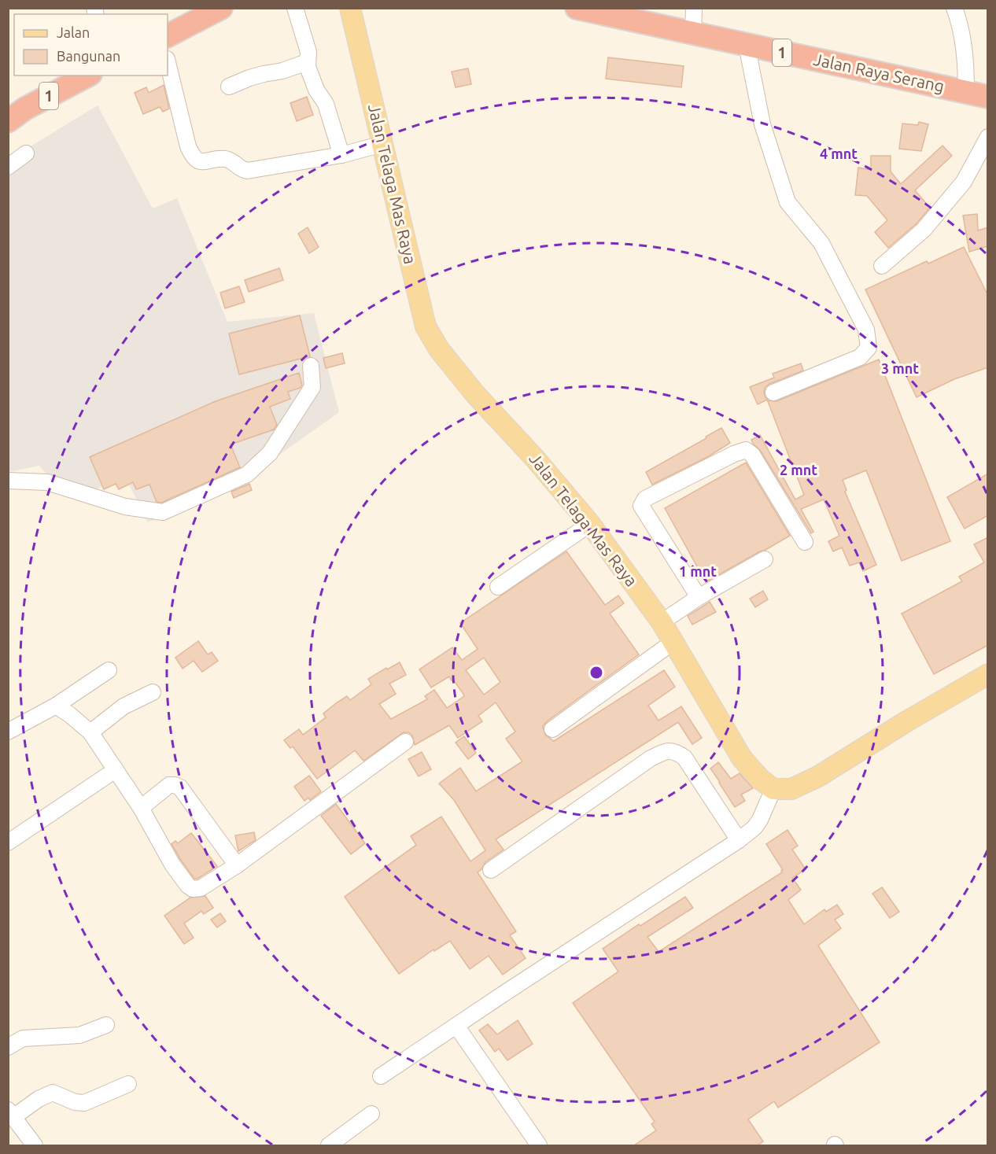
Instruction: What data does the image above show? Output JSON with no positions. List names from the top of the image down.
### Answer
{
  "streets": {
    "highway": ["1", "Jalan Raya Serang"],
    "main road": ["Jalan Telaga Mas Raya"]
  },
  "legend": ["Jalan", "Bangunan"],
  "rings": [
    "4 mnt",
    "3 mnt",
    "2 mnt",
    "1 mnt"
  ]
}
